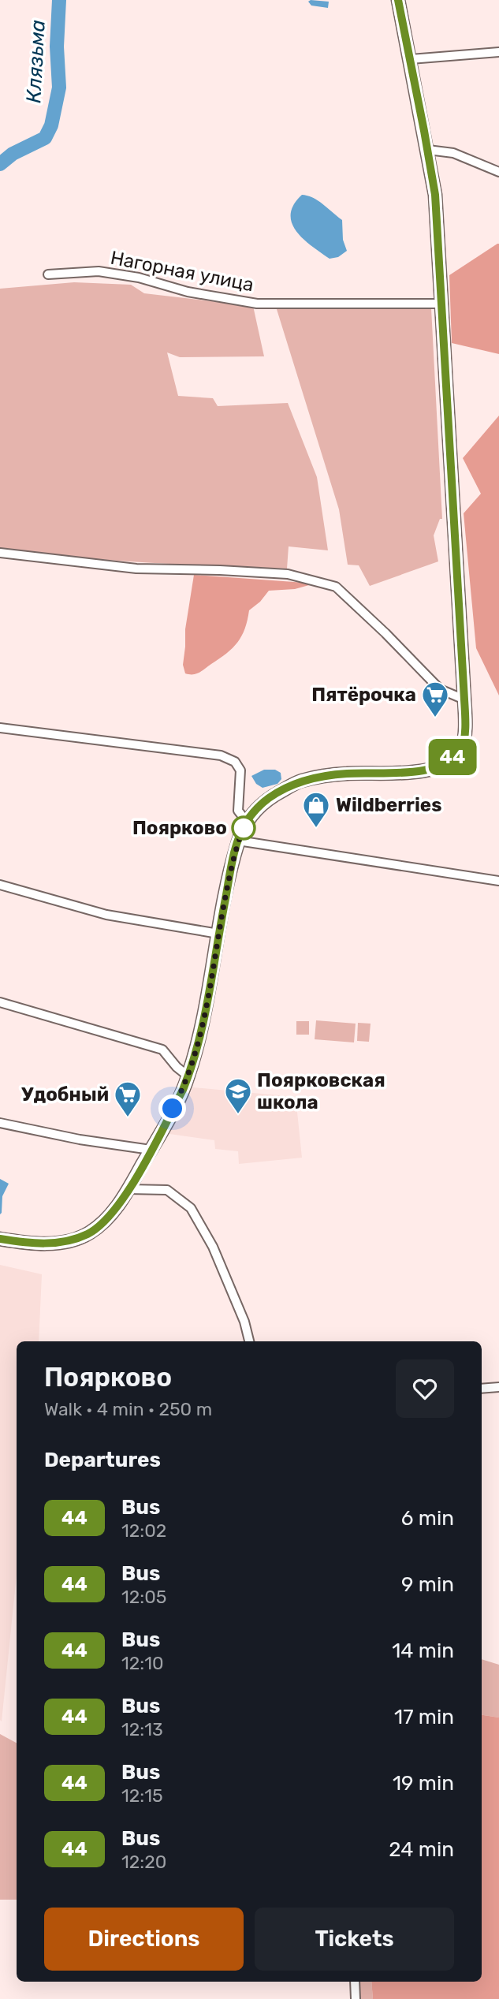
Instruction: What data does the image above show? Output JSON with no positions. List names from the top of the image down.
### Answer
{
  "streets": {
    "street": ["Нагорная улица"]
  },
  "water": ["Клязьма"],
  "places": {
    "supermarket": ["Пятёрочка", "Удобный"],
    "other": ["Поярково"],
    "shop": ["Wildberries"],
    "school or university": ["Поярковская школа"]
  },
  "lines": ["bus line 44"],
  "page": {
    "on_map": "44",
    "heading": [
      ["Поярково", "Walk · 4 min · 250 m"],
      "Departures"
    ],
    "list": [
      {
        "mark": "44",
        "name": "Bus",
        "note": "12:02",
        "value": "6 min"
      },
      {
        "mark": "44",
        "name": "Bus",
        "note": "12:05",
        "value": "9 min"
      },
      {
        "mark": "44",
        "name": "Bus",
        "note": "12:10",
        "value": "14 min"
      },
      {
        "mark": "44",
        "name": "Bus",
        "note": "12:13",
        "value": "17 min"
      },
      {
        "mark": "44",
        "name": "Bus",
        "note": "12:15",
        "value": "19 min"
      },
      {
        "mark": "44",
        "name": "Bus",
        "note": "12:20",
        "value": "24 min"
      }
    ],
    "buttons": ["Directions", "Tickets"]
  }
}
